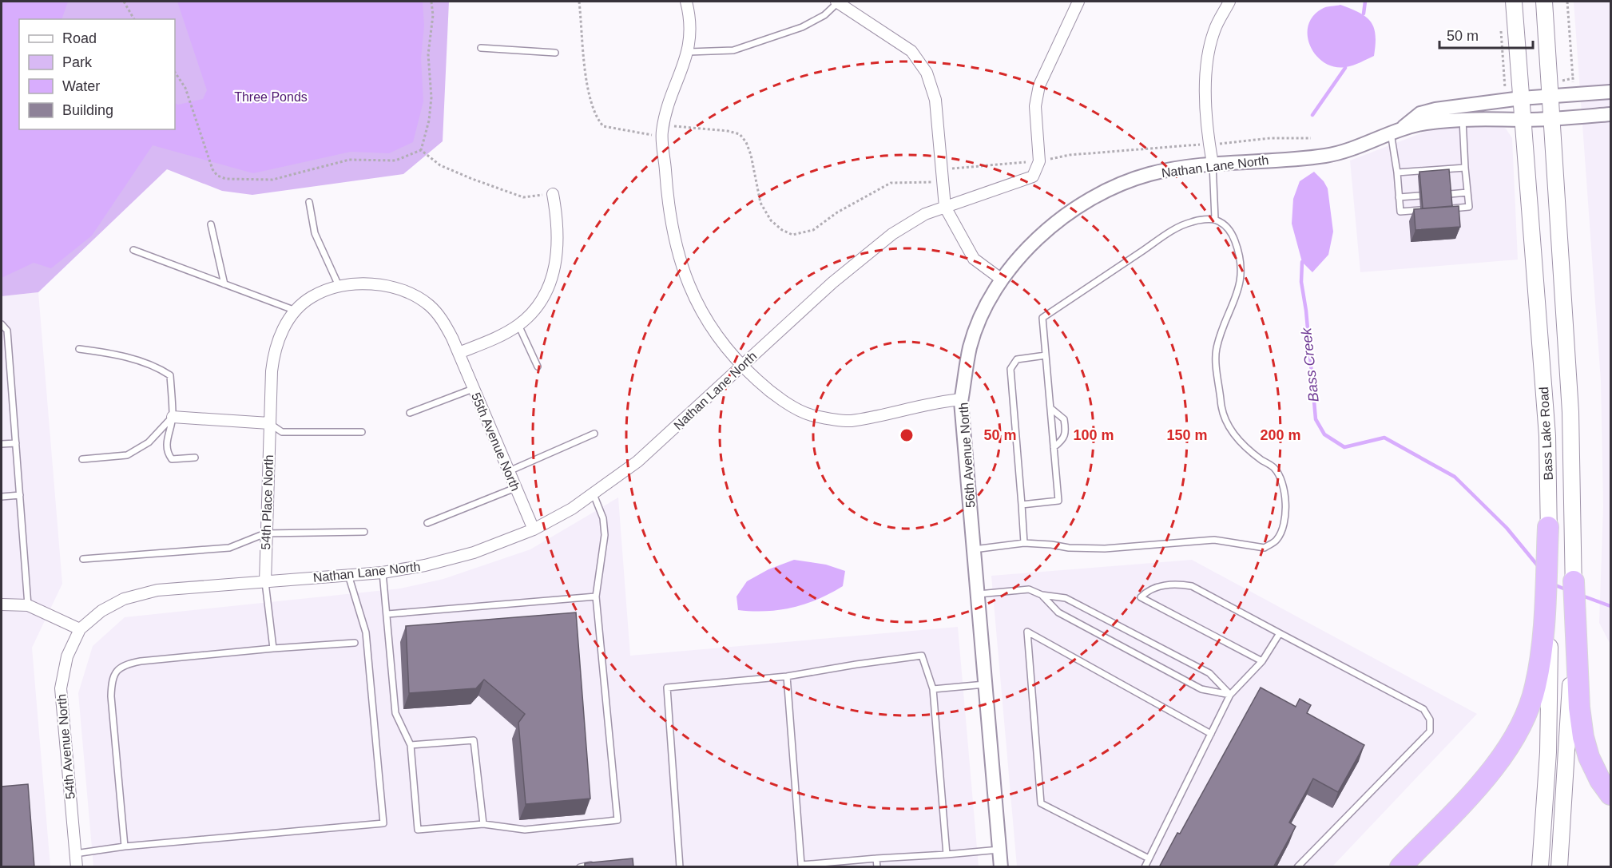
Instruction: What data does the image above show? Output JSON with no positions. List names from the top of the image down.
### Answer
{
  "streets": {
    "main road": ["Bass Lake Road"],
    "street": [
      "Nathan Lane North",
      "55th Avenue North",
      "56th Avenue North",
      "54th Place North",
      "54th Avenue North"
    ]
  },
  "crossings": [
    ["Nathan Lane North", "Bass Lake Road"],
    ["Nathan Lane North", "55th Avenue North"],
    ["Nathan Lane North", "56th Avenue North"],
    ["Nathan Lane North", "54th Place North"],
    ["Nathan Lane North", "54th Avenue North"],
    ["55th Avenue North", "54th Place North"]
  ],
  "water": ["Bass Creek"],
  "parks": ["Three Ponds"],
  "legend": [
    "Road",
    "Park",
    "Water",
    "Building"
  ],
  "scale_bar": "50 m",
  "rings": [
    "50 m",
    "100 m",
    "150 m",
    "200 m"
  ]
}
